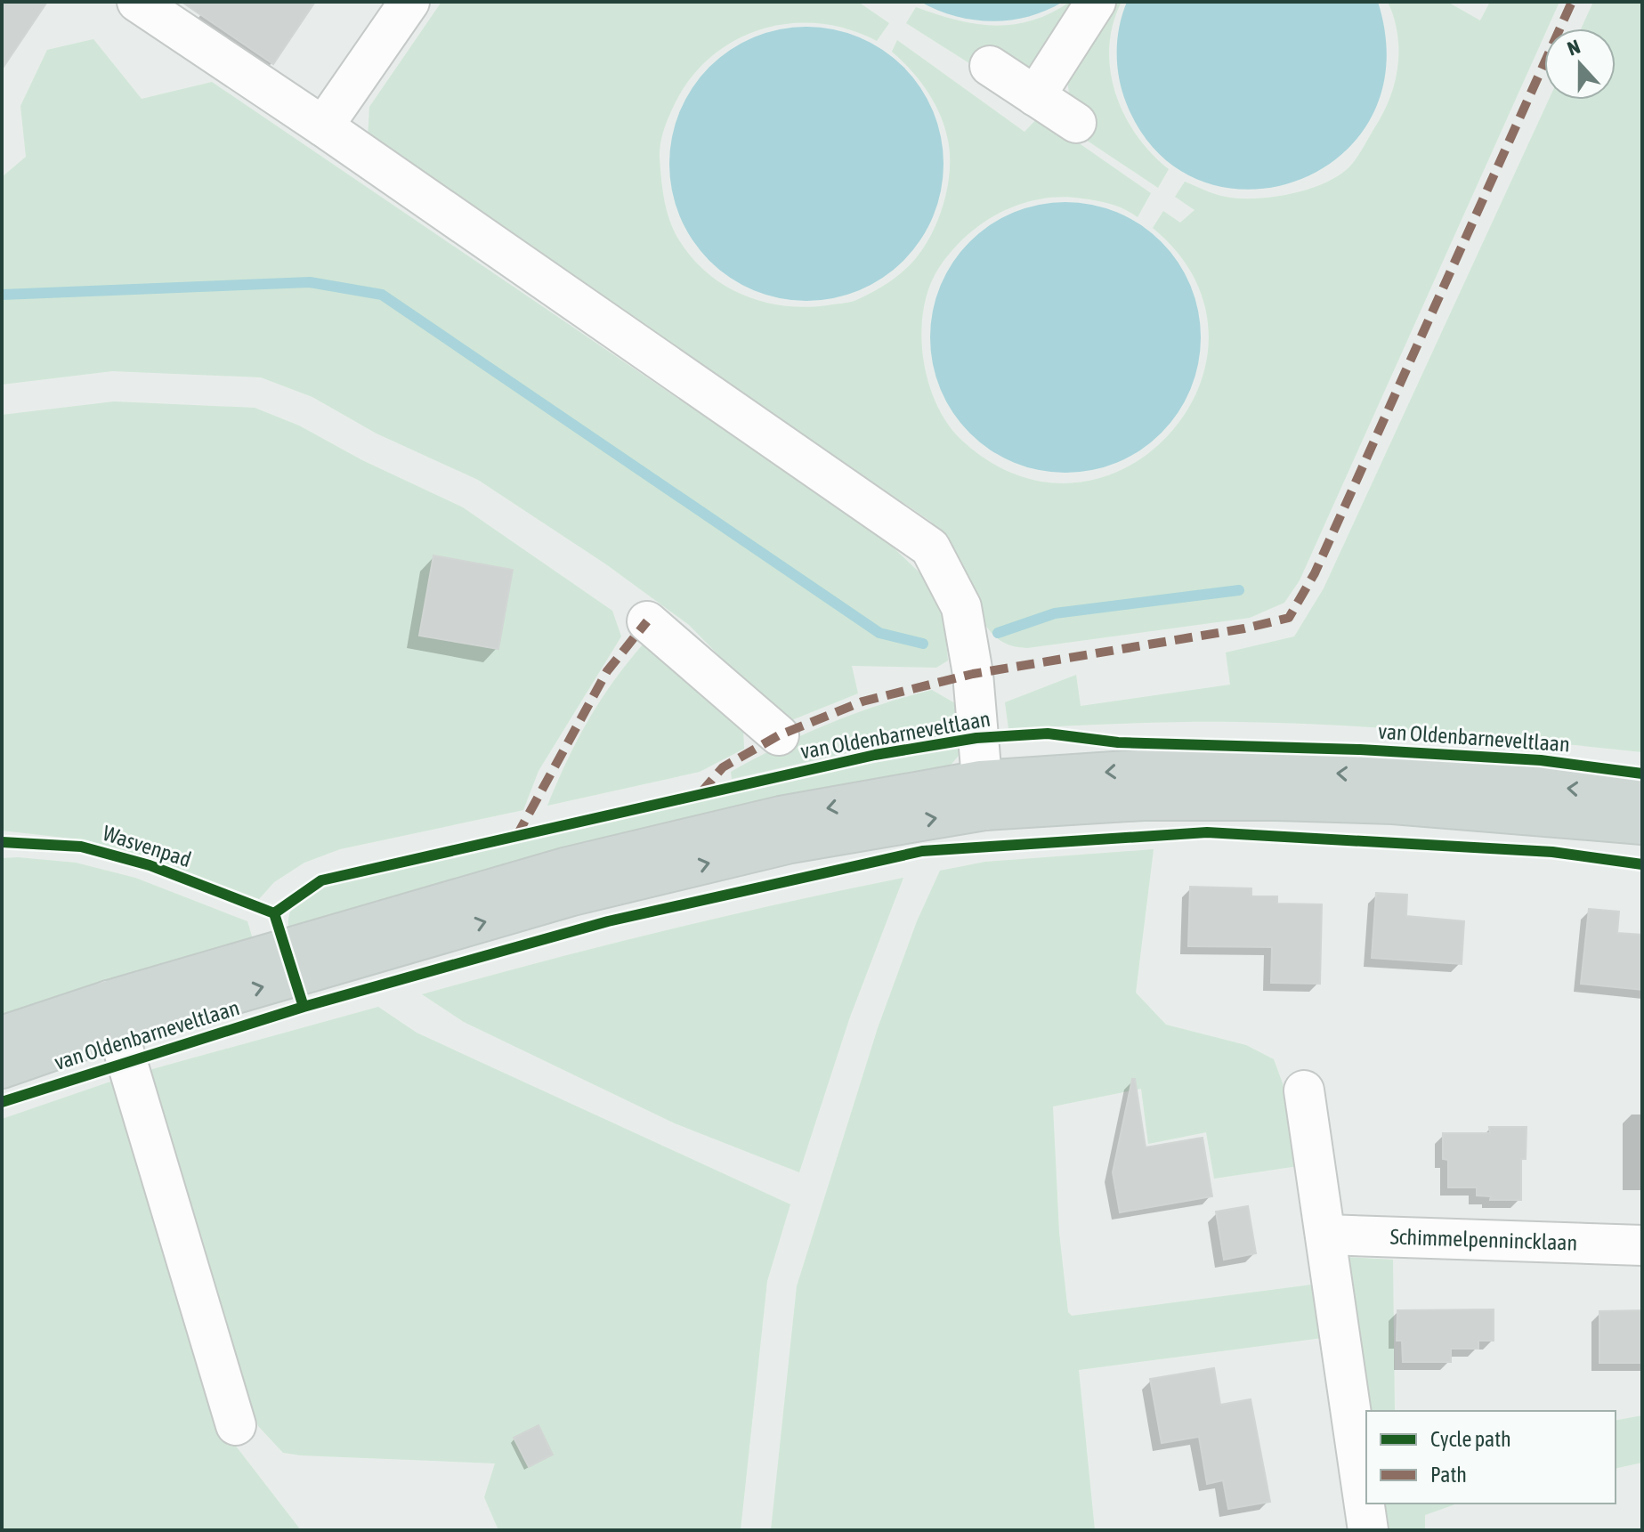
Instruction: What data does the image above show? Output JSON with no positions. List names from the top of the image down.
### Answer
{
  "streets": {
    "main road": ["van Oldenbarneveltlaan"],
    "street": ["Schimmelpennincklaan"],
    "cycle path": ["Wasvenpad"]
  },
  "legend": ["Cycle path", "Path"],
  "north": "top"
}
